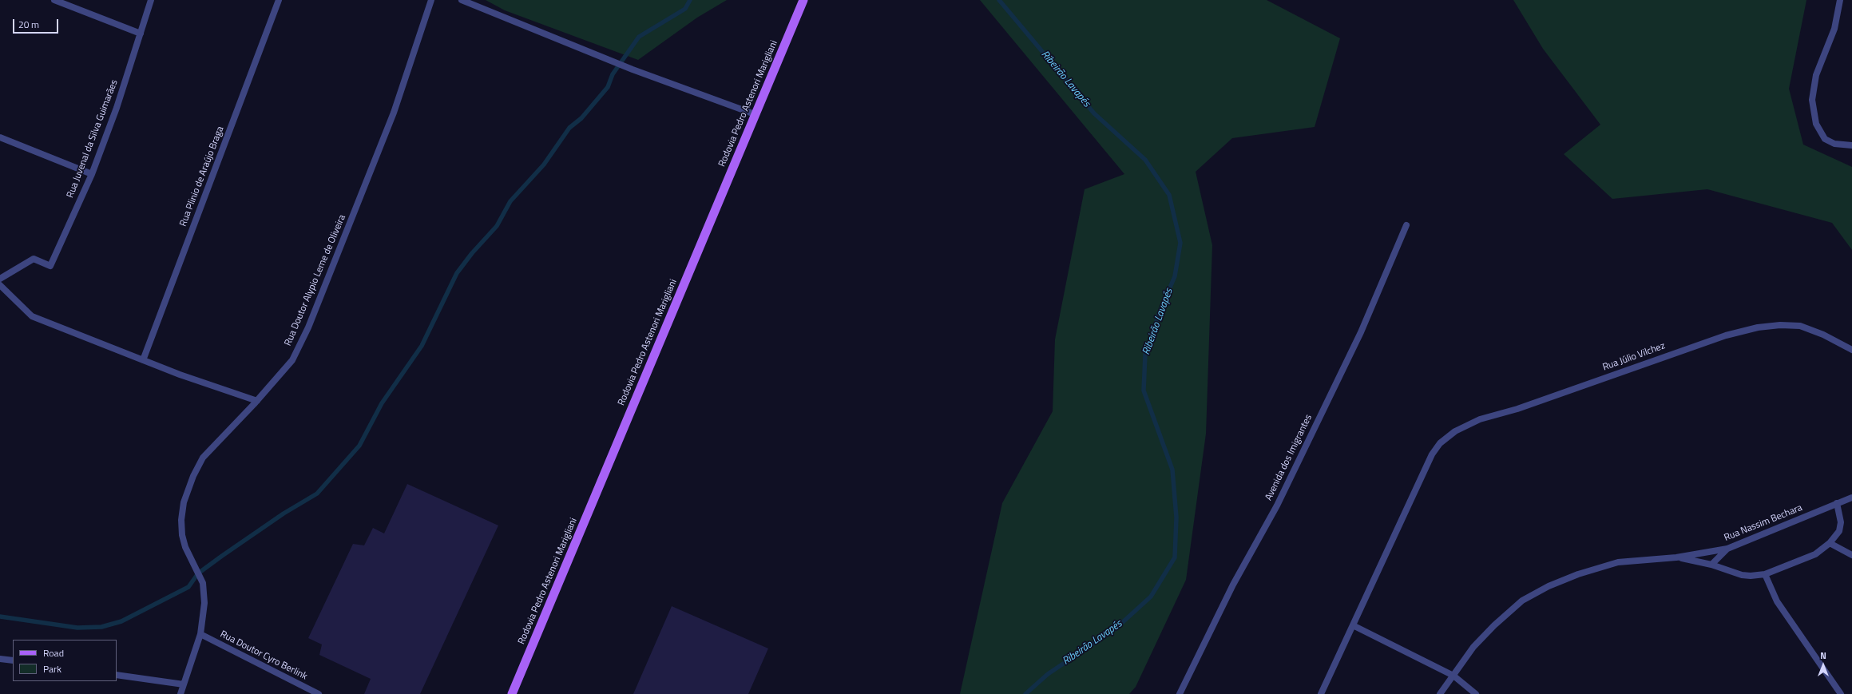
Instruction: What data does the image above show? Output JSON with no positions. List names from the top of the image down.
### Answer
{
  "streets": {
    "main road": ["Rodovia Pedro Astenori Marigliani"],
    "street": [
      "Rua Juvenal da Silva Guimarães",
      "Rua Plinio de Araújo Braga",
      "Rua Doutor Alypio Leme de Oliveira",
      "Rua Júlio Vilchez",
      "Avenida dos Imigrantes",
      "Rua Nassim Bechara",
      "Rua Doutor Cyro Berlink"
    ]
  },
  "crossings": [
    ["Rua Doutor Alypio Leme de Oliveira", "Rua Doutor Cyro Berlink"]
  ],
  "water": ["Ribeirão Lavapés"],
  "legend": ["Road", "Park"],
  "scale_bar": "20 m",
  "north": "top"
}
